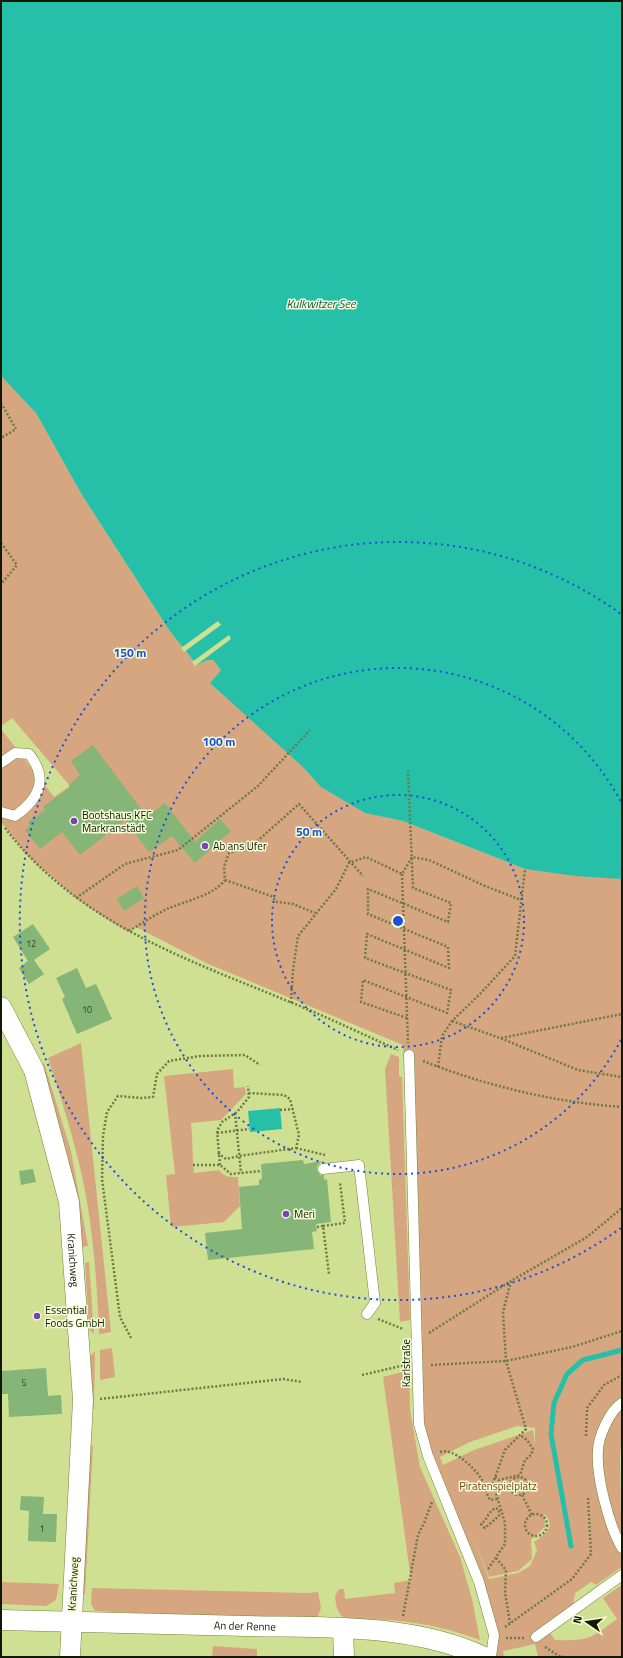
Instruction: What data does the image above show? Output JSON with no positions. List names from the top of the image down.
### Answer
{
  "streets": {
    "street": ["Kranichweg", "An der Renne"],
    "lane": ["Karlstraße"]
  },
  "crossings": [
    ["Kranichweg", "An der Renne"]
  ],
  "water": ["Kulkwitzer See"],
  "parks": ["Piratenspielplatz"],
  "places": [
    "Bootshaus KFC Markranstädt",
    "Ab ans Ufer",
    "Meri",
    "Essential Foods GmbH"
  ],
  "house_numbers": [
    "12",
    "10",
    "5",
    "1"
  ],
  "north": "left",
  "rings": ["150 m", "100 m", "50 m"]
}
